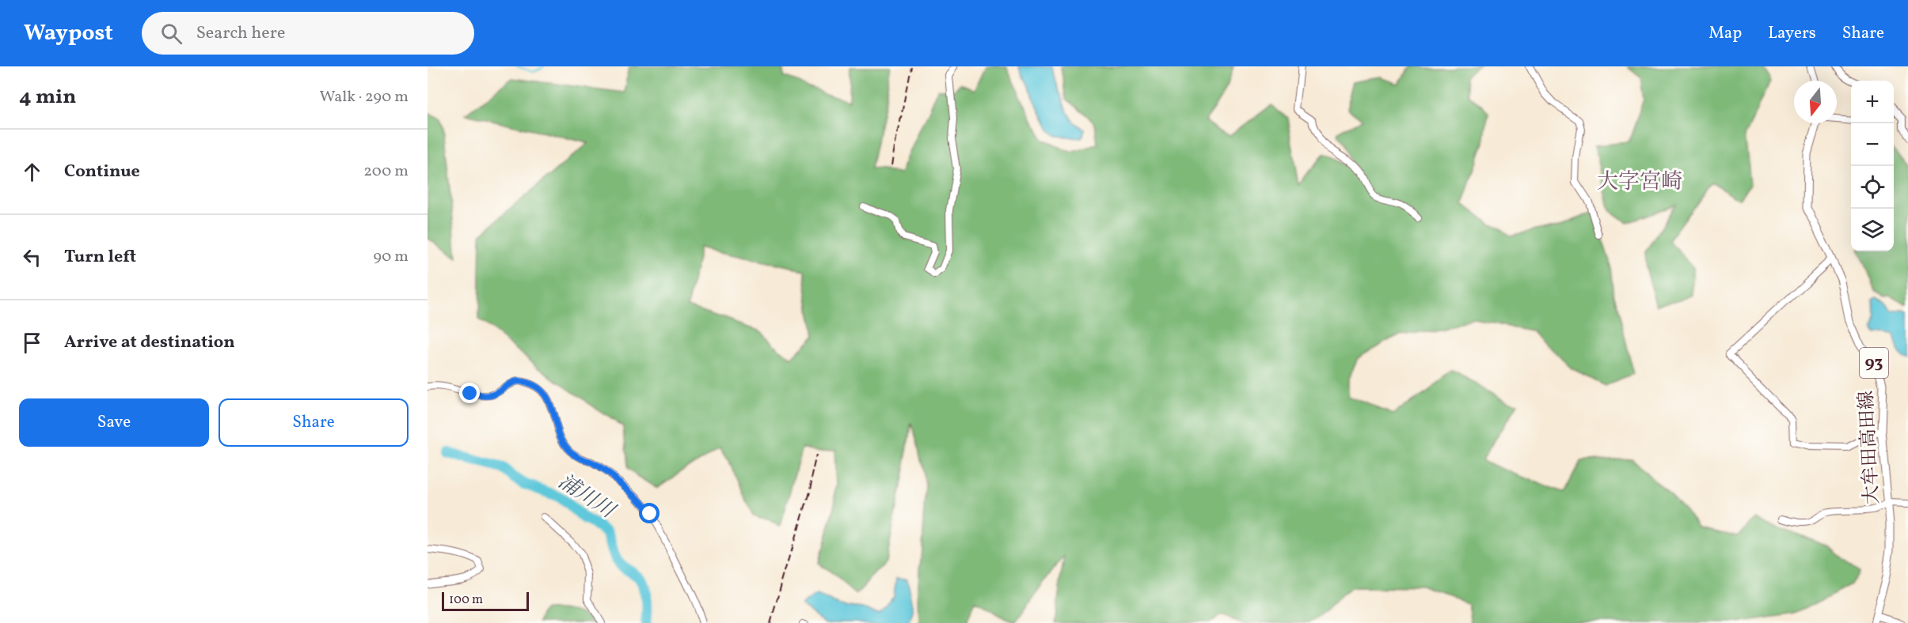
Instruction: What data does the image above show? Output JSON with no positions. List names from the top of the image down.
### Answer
{
  "streets": {
    "main road": ["93", "大牟田高田線"]
  },
  "districts": ["大字宮崎"],
  "water": ["浦川川"],
  "scale_bar": "100 m",
  "north": "bottom",
  "page": {
    "header": "Waypost",
    "search": "Search here",
    "nav": ["Map", "Layers", "Share"],
    "heading": ["4 min", "Walk · 290 m"],
    "map_buttons": ["+", "−"],
    "list": [
      ["Continue", "200 m"],
      ["Turn left", "90 m"],
      "Arrive at destination"
    ],
    "buttons": ["Save", "Share"],
    "scale": "100 m"
  }
}
